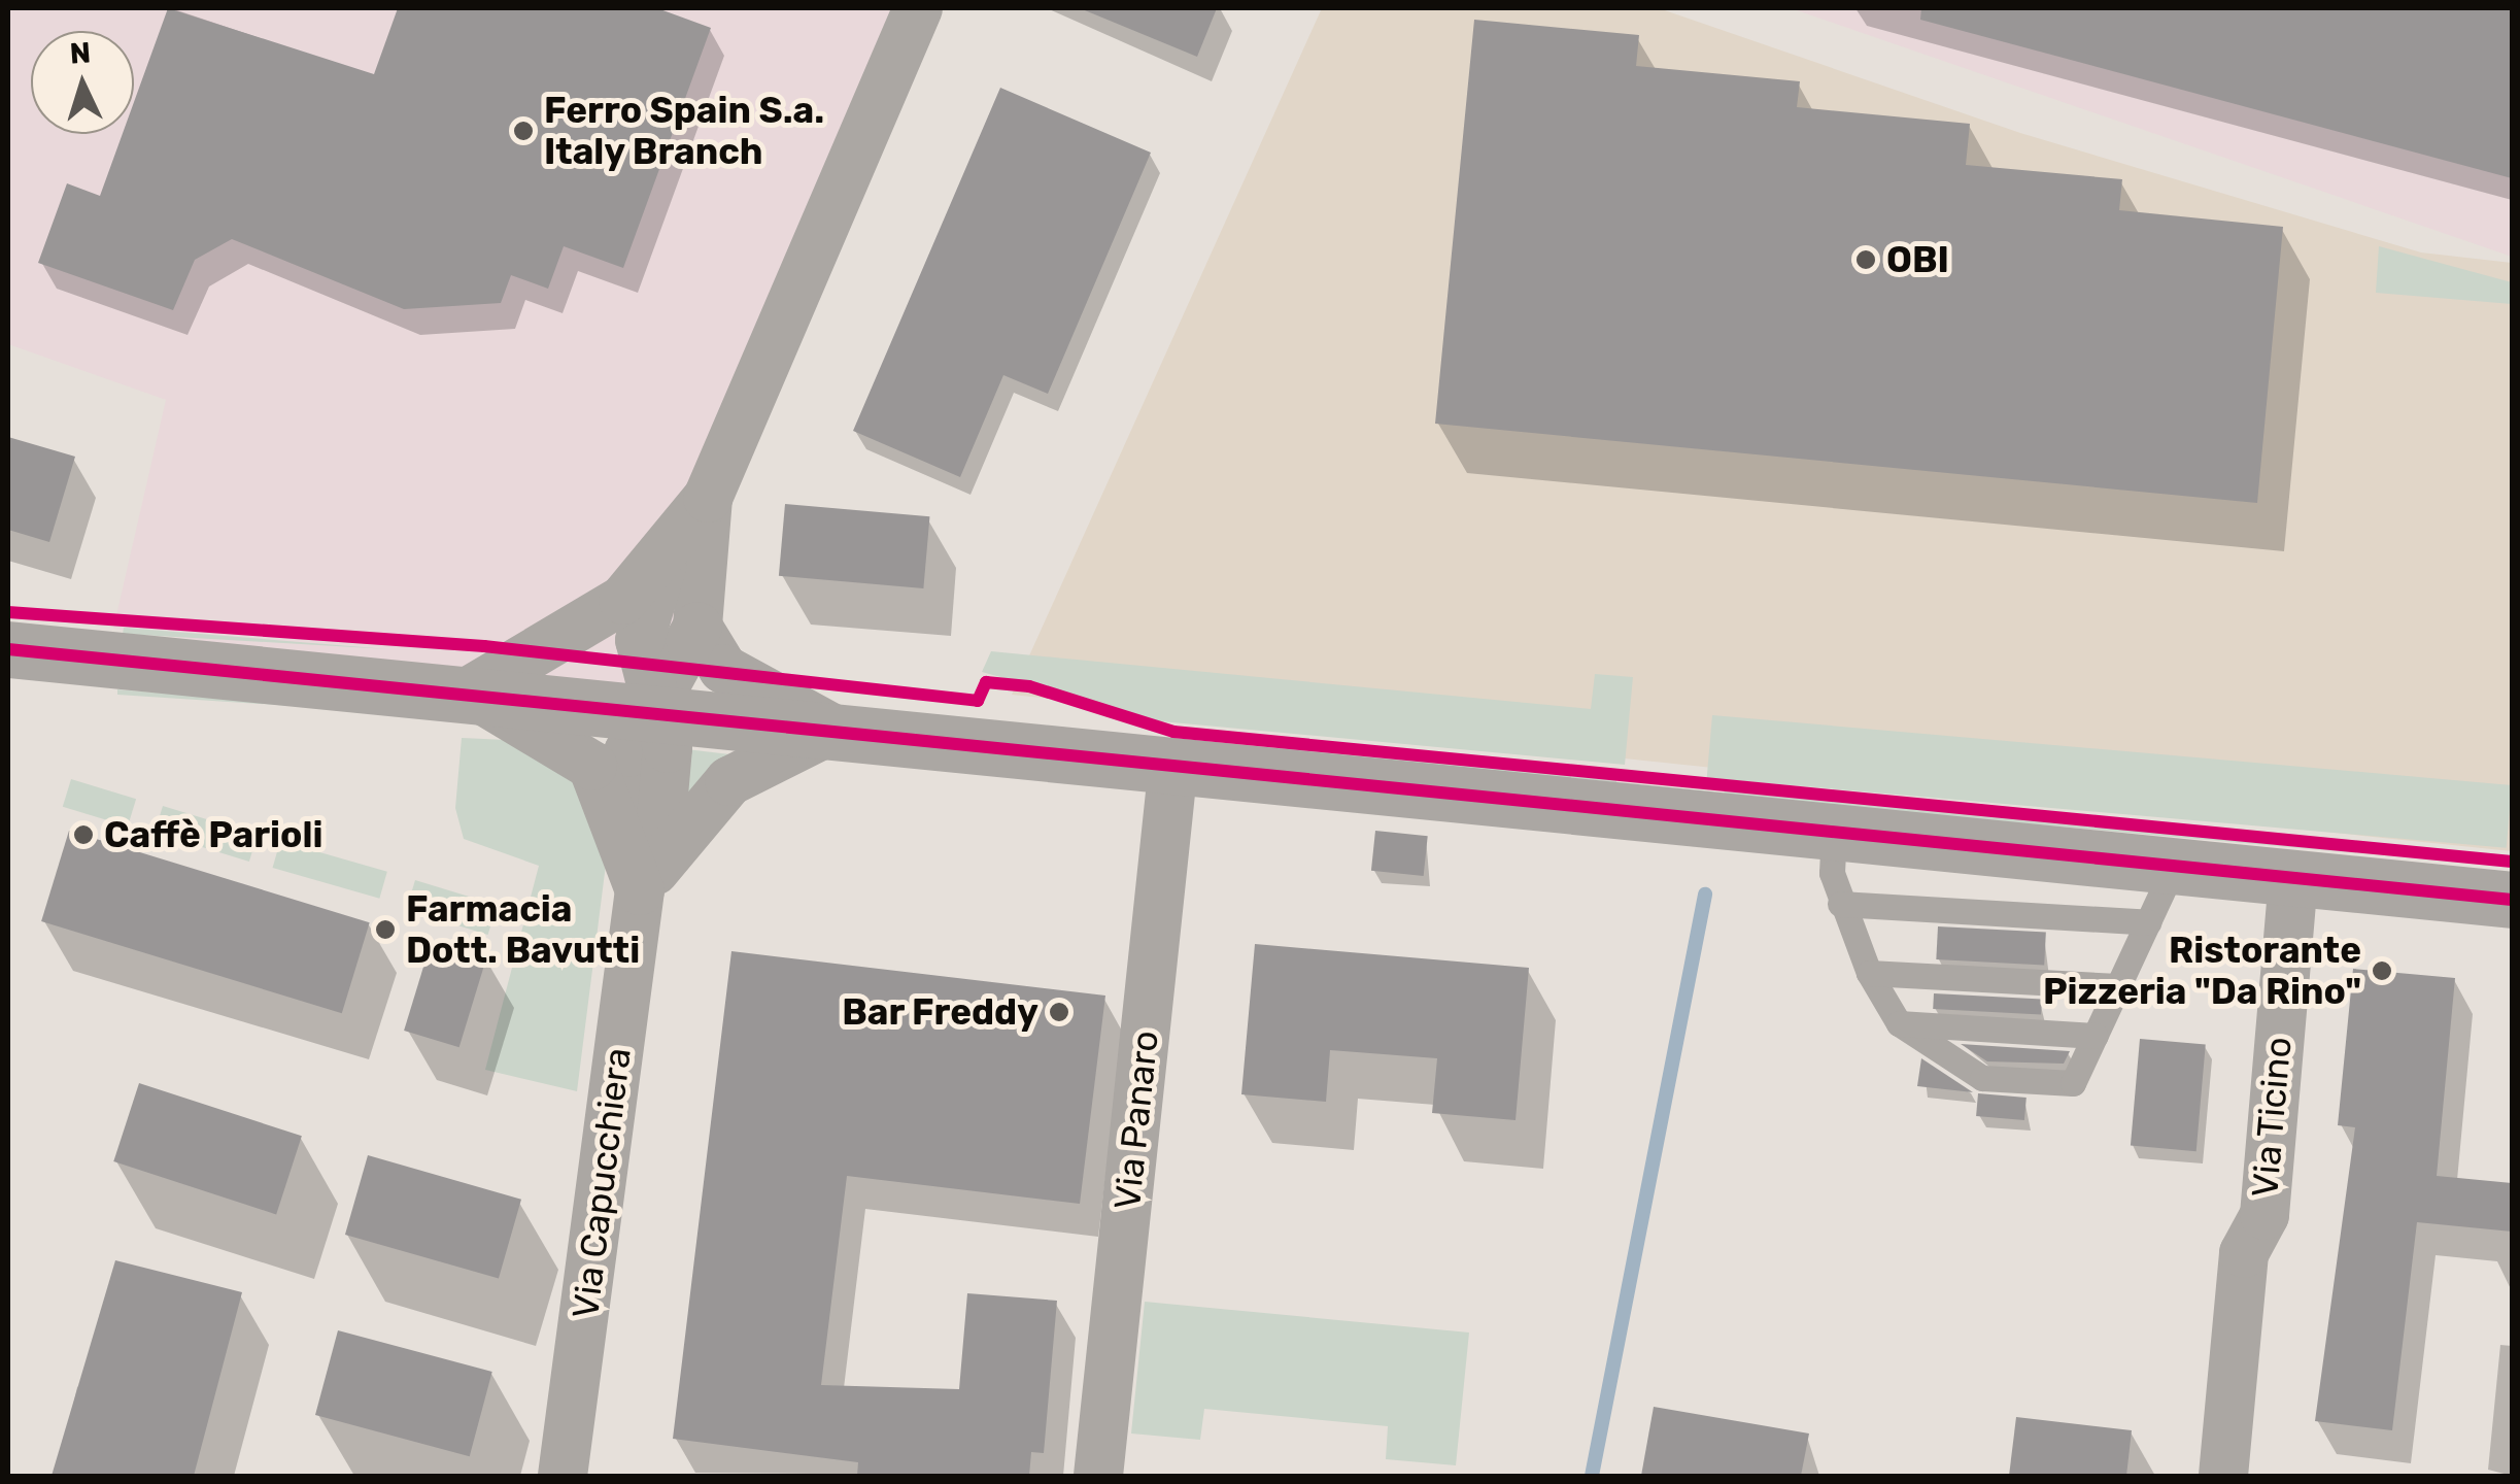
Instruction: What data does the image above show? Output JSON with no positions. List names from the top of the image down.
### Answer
{
  "streets": {
    "street": ["Via Ticino", "Via Panaro", "Via Capucchiera"]
  },
  "places": [
    "Ferro Spain S.a. Italy Branch",
    "OBI",
    "Caffè Parioli",
    "Farmacia Dott. Bavutti",
    "Ristorante Pizzeria \"Da Rino\"",
    "Bar Freddy"
  ],
  "north": "top"
}
